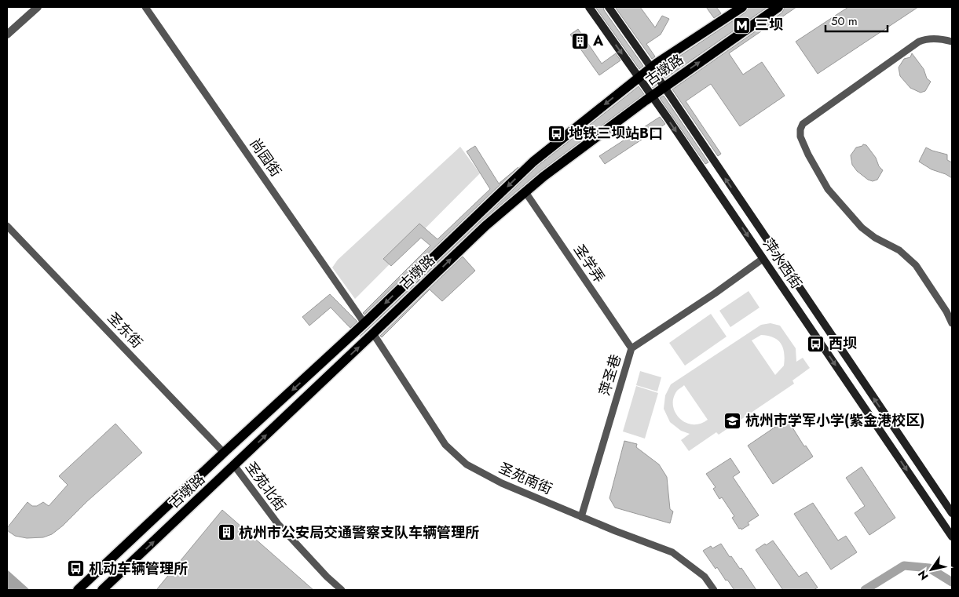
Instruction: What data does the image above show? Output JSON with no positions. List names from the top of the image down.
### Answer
{
  "streets": {
    "main road": ["古墩路", "萍水西街"],
    "street": [
      "尚园街",
      "圣学弄",
      "圣东街",
      "萍圣巷",
      "圣苑南街",
      "圣苑北街"
    ]
  },
  "crossings": [
    ["古墩路", "尚园街"],
    ["古墩路", "圣学弄"],
    ["古墩路", "萍水西街"],
    ["古墩路", "圣东街"],
    ["古墩路", "圣苑南街"],
    ["古墩路", "圣苑北街"],
    ["圣学弄", "萍圣巷"],
    ["萍水西街", "萍圣巷"],
    ["萍圣巷", "圣苑南街"]
  ],
  "places": {
    "metro station": ["三坝"],
    "building": ["A", "杭州市公安局交通警察支队车辆管理所"],
    "bus stop": ["地铁三坝站B口", "西坝", "机动车辆管理所"],
    "school or university": ["杭州市学军小学(紫金港校区)"]
  },
  "scale_bar": "50 m",
  "north": "bottom left"
}
